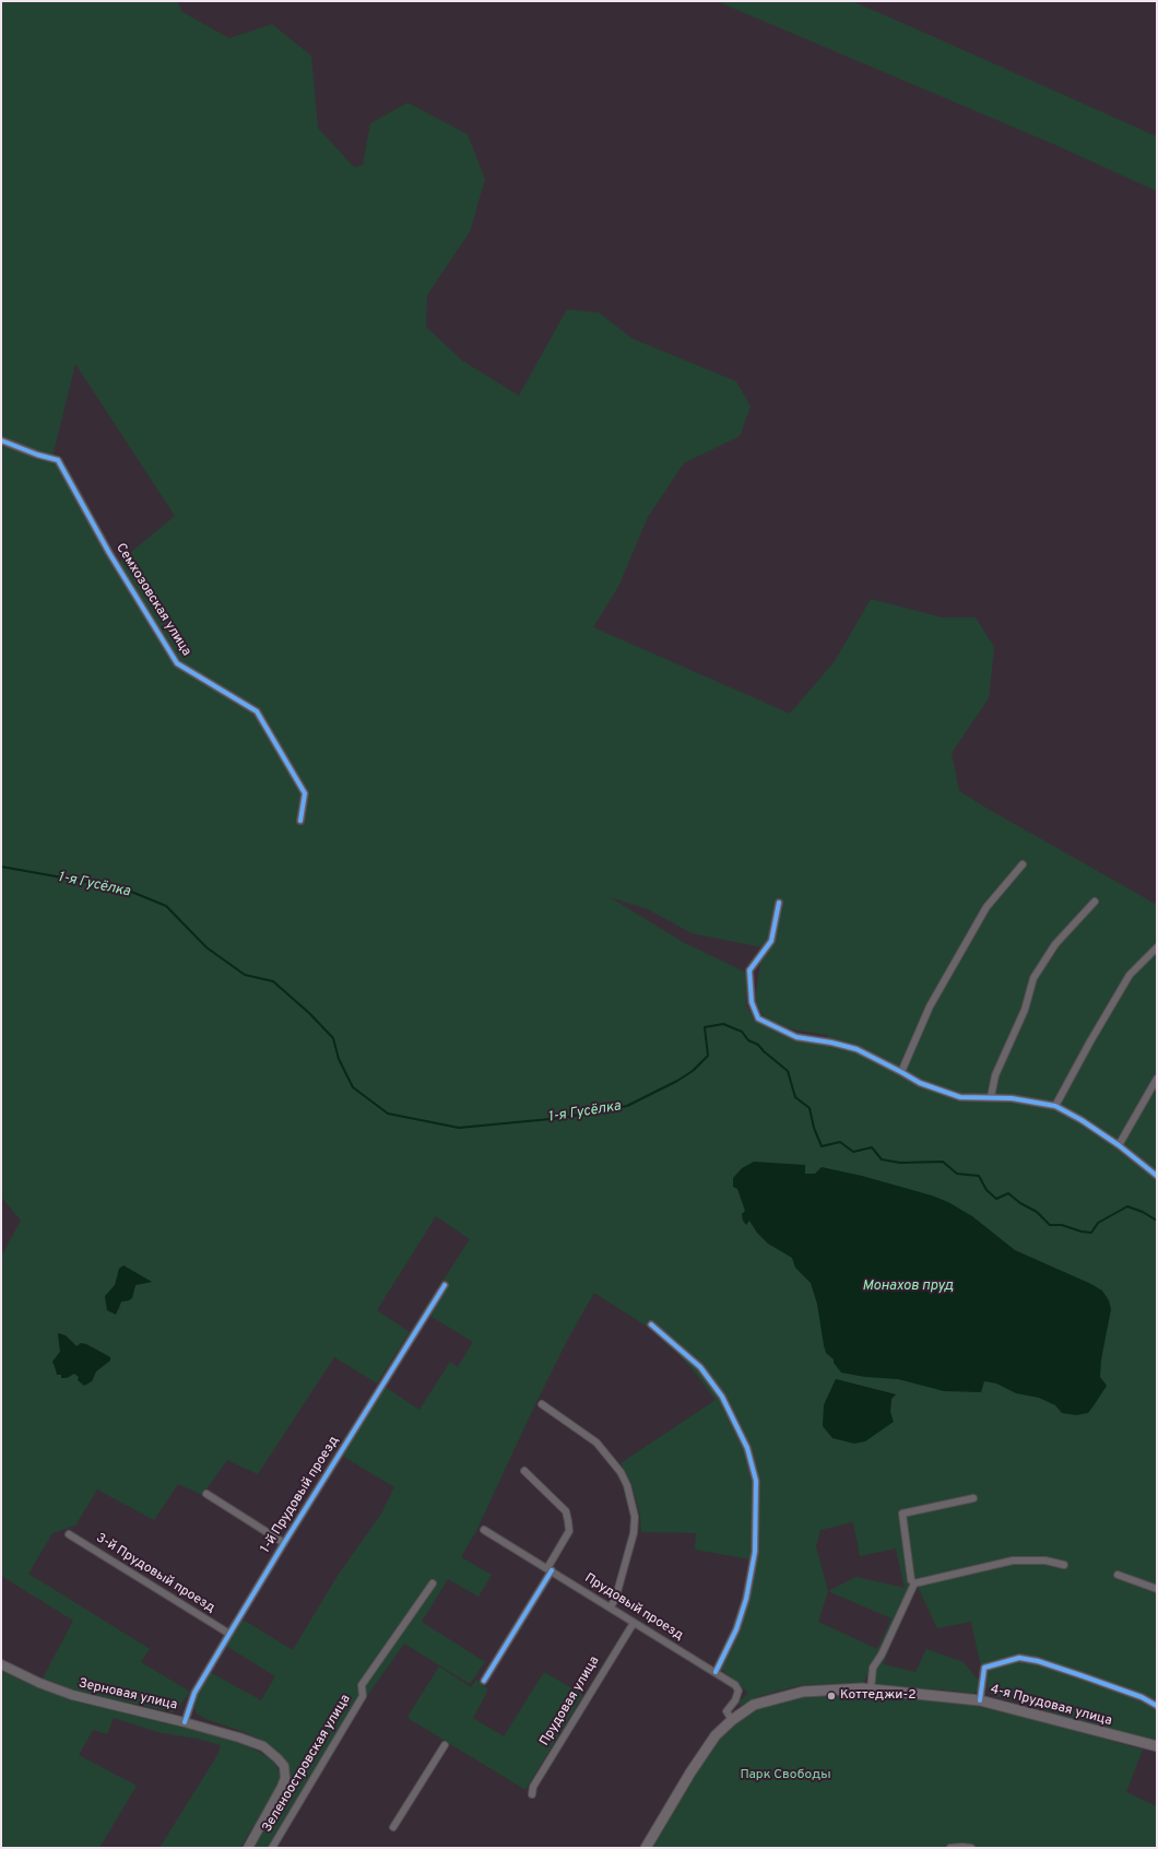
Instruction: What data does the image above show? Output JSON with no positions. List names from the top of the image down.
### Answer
{
  "streets": {
    "main road": ["4-я Прудовая улица"],
    "street": [
      "Семхозовская улица",
      "1-й Прудовый проезд",
      "3-й Прудовый проезд",
      "Прудовый проезд",
      "Зерновая улица",
      "Прудовая улица",
      "Зеленоостровская улица"
    ]
  },
  "crossings": [
    ["1-й Прудовый проезд", "3-й Прудовый проезд"],
    ["1-й Прудовый проезд", "Зерновая улица"],
    ["Прудовый проезд", "Прудовая улица"],
    ["Прудовый проезд", "4-я Прудовая улица"],
    ["Зерновая улица", "Зеленоостровская улица"]
  ],
  "water": ["1-я Гусёлка", "Монахов пруд"],
  "parks": ["Парк Свободы"],
  "places": ["Коттеджи-2"]
}
